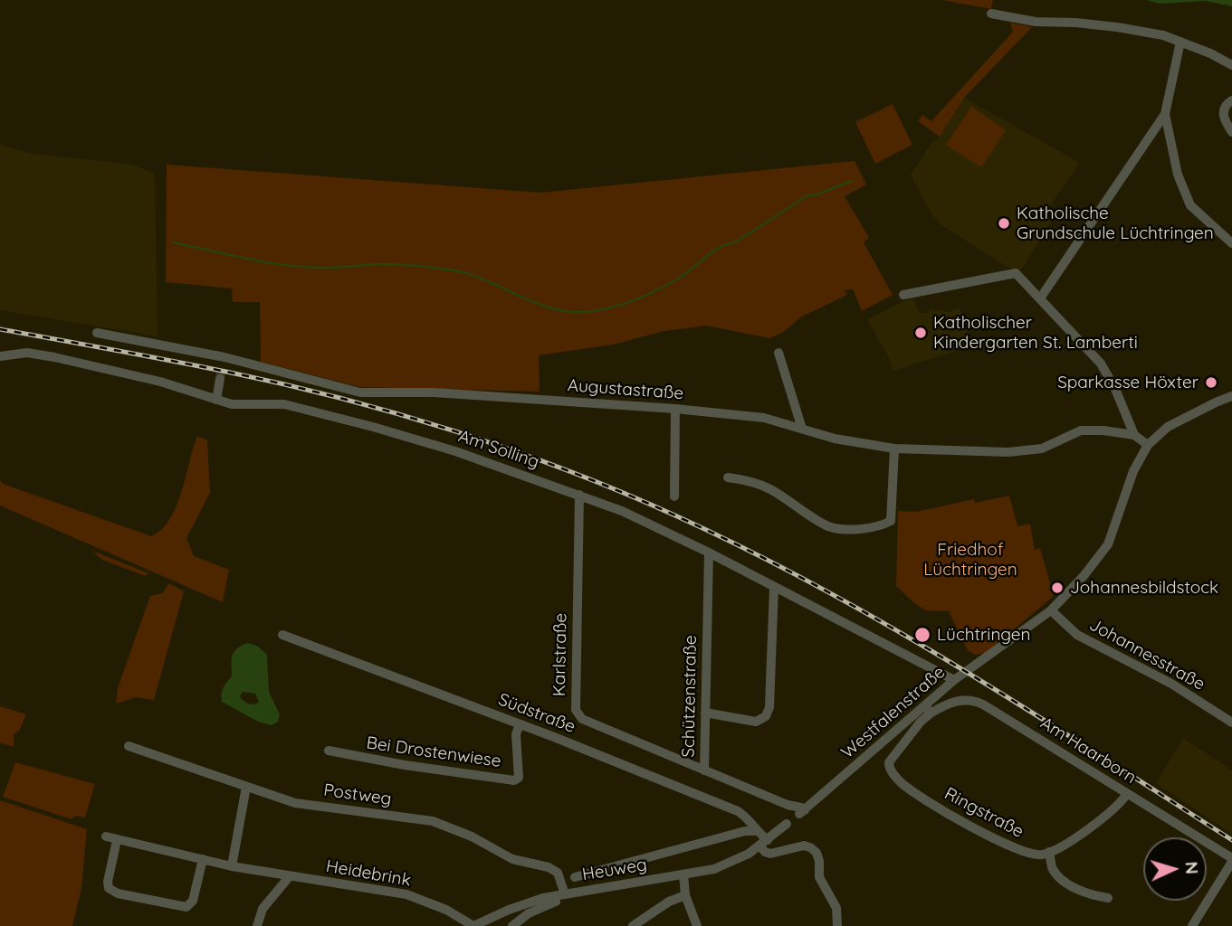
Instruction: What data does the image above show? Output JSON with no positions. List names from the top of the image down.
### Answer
{
  "streets": {
    "street": [
      "Augustastraße",
      "Am Solling",
      "Karlstraße",
      "Johannesstraße",
      "Schützenstraße",
      "Westfalenstraße",
      "Südstraße",
      "Am Haarborn",
      "Bei Drostenwiese",
      "Postweg",
      "Ringstraße",
      "Heuweg",
      "Heidebrink"
    ]
  },
  "crossings": [
    ["Augustastraße", "Westfalenstraße"],
    ["Am Solling", "Karlstraße"],
    ["Am Solling", "Schützenstraße"],
    ["Am Solling", "Westfalenstraße"],
    ["Karlstraße", "Schützenstraße"],
    ["Johannesstraße", "Westfalenstraße"],
    ["Schützenstraße", "Westfalenstraße"],
    ["Westfalenstraße", "Am Haarborn"],
    ["Westfalenstraße", "Ringstraße"],
    ["Südstraße", "Bei Drostenwiese"],
    ["Südstraße", "Heuweg"],
    ["Am Haarborn", "Ringstraße"],
    ["Postweg", "Heuweg"],
    ["Heuweg", "Heidebrink"]
  ],
  "parks": ["Friedhof Lüchtringen"],
  "places": [
    "Katholische Grundschule Lüchtringen",
    "Katholischer Kindergarten St. Lamberti",
    "Sparkasse Höxter",
    "Johannesbildstock",
    "Lüchtringen"
  ],
  "north": "right"
}
